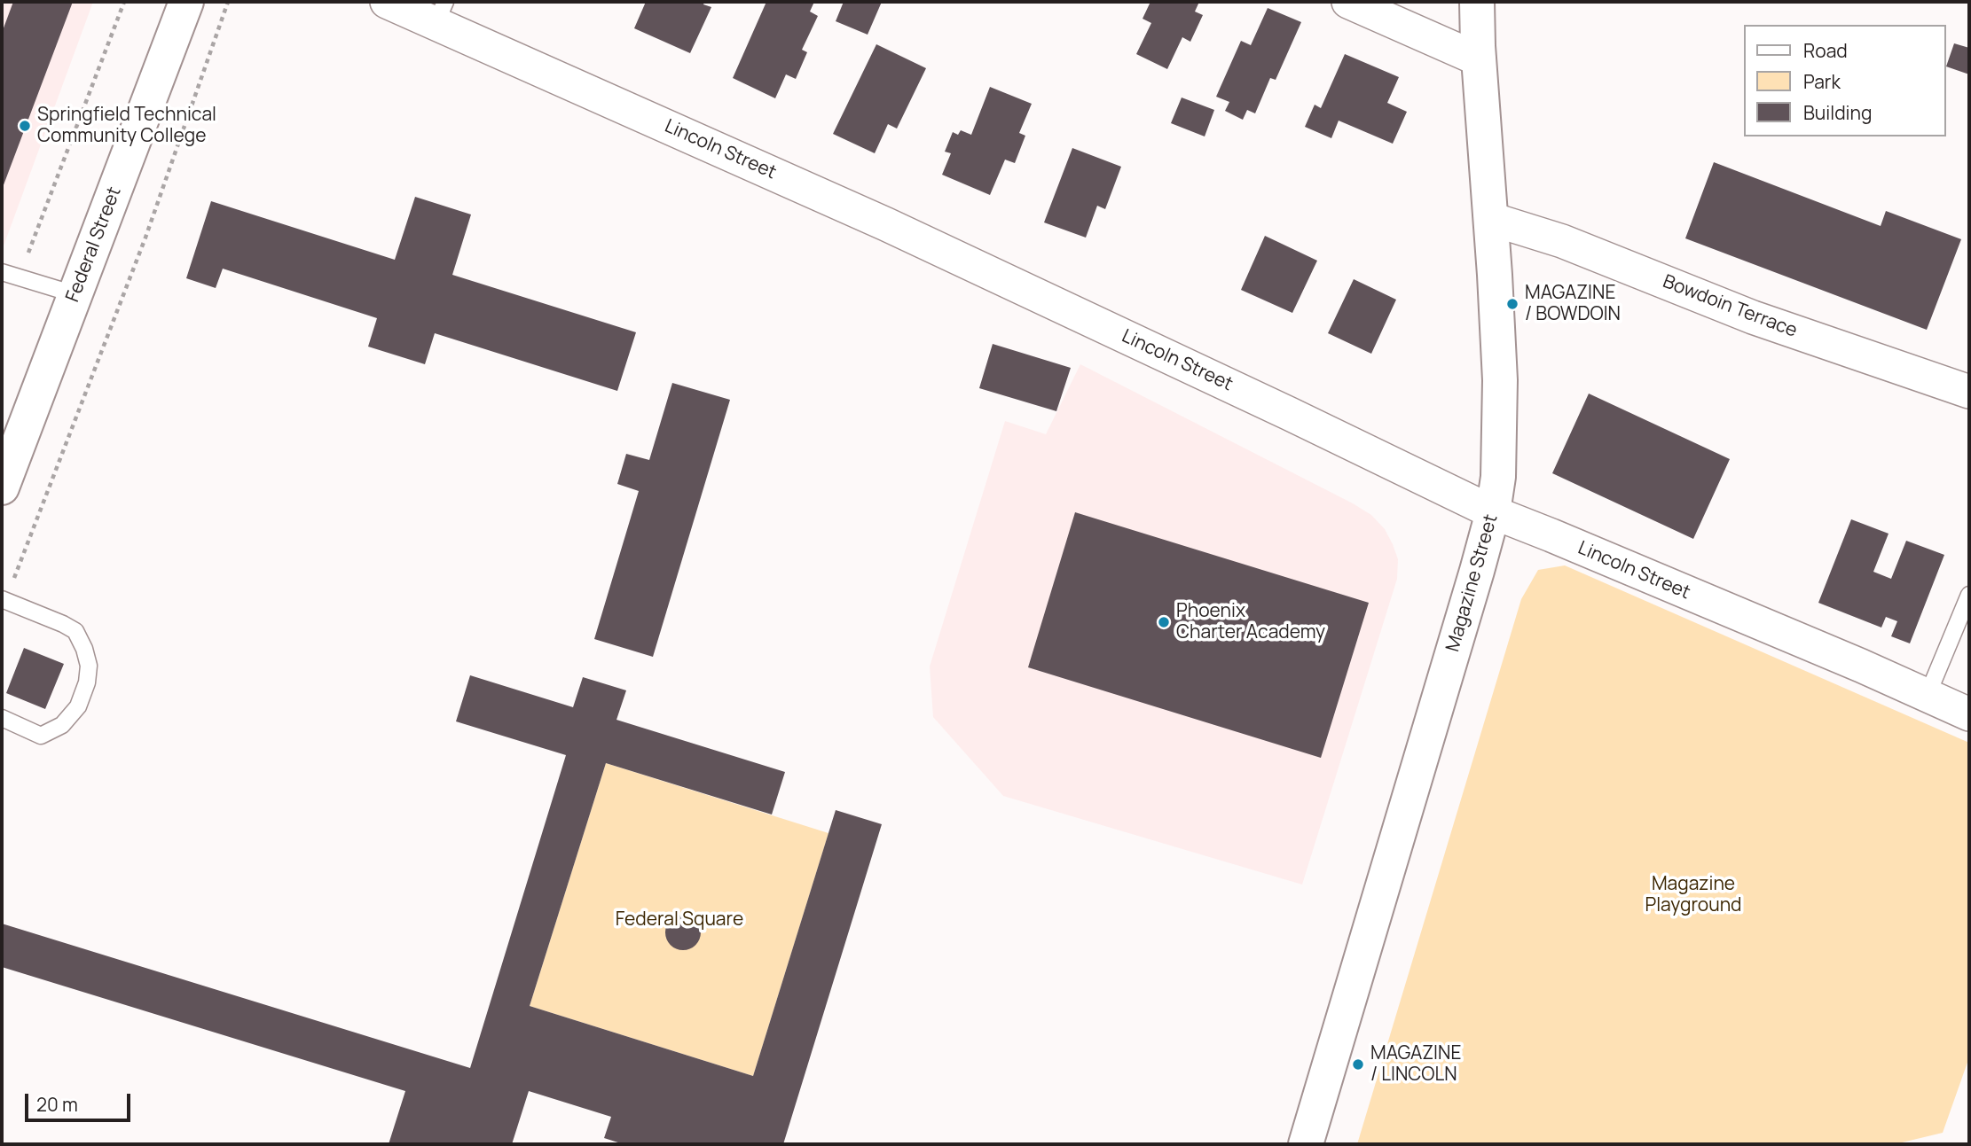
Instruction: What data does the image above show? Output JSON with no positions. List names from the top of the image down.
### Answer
{
  "streets": {
    "main road": ["Federal Street", "Magazine Street"],
    "street": ["Lincoln Street", "Bowdoin Terrace"]
  },
  "crossings": [
    ["Lincoln Street", "Magazine Street"],
    ["Bowdoin Terrace", "Magazine Street"]
  ],
  "parks": ["Magazine Playground", "Federal Square"],
  "places": [
    "Springfield Technical Community College",
    "MAGAZINE / BOWDOIN",
    "Phoenix Charter Academy",
    "MAGAZINE / LINCOLN"
  ],
  "legend": ["Road", "Park", "Building"],
  "scale_bar": "20 m"
}
